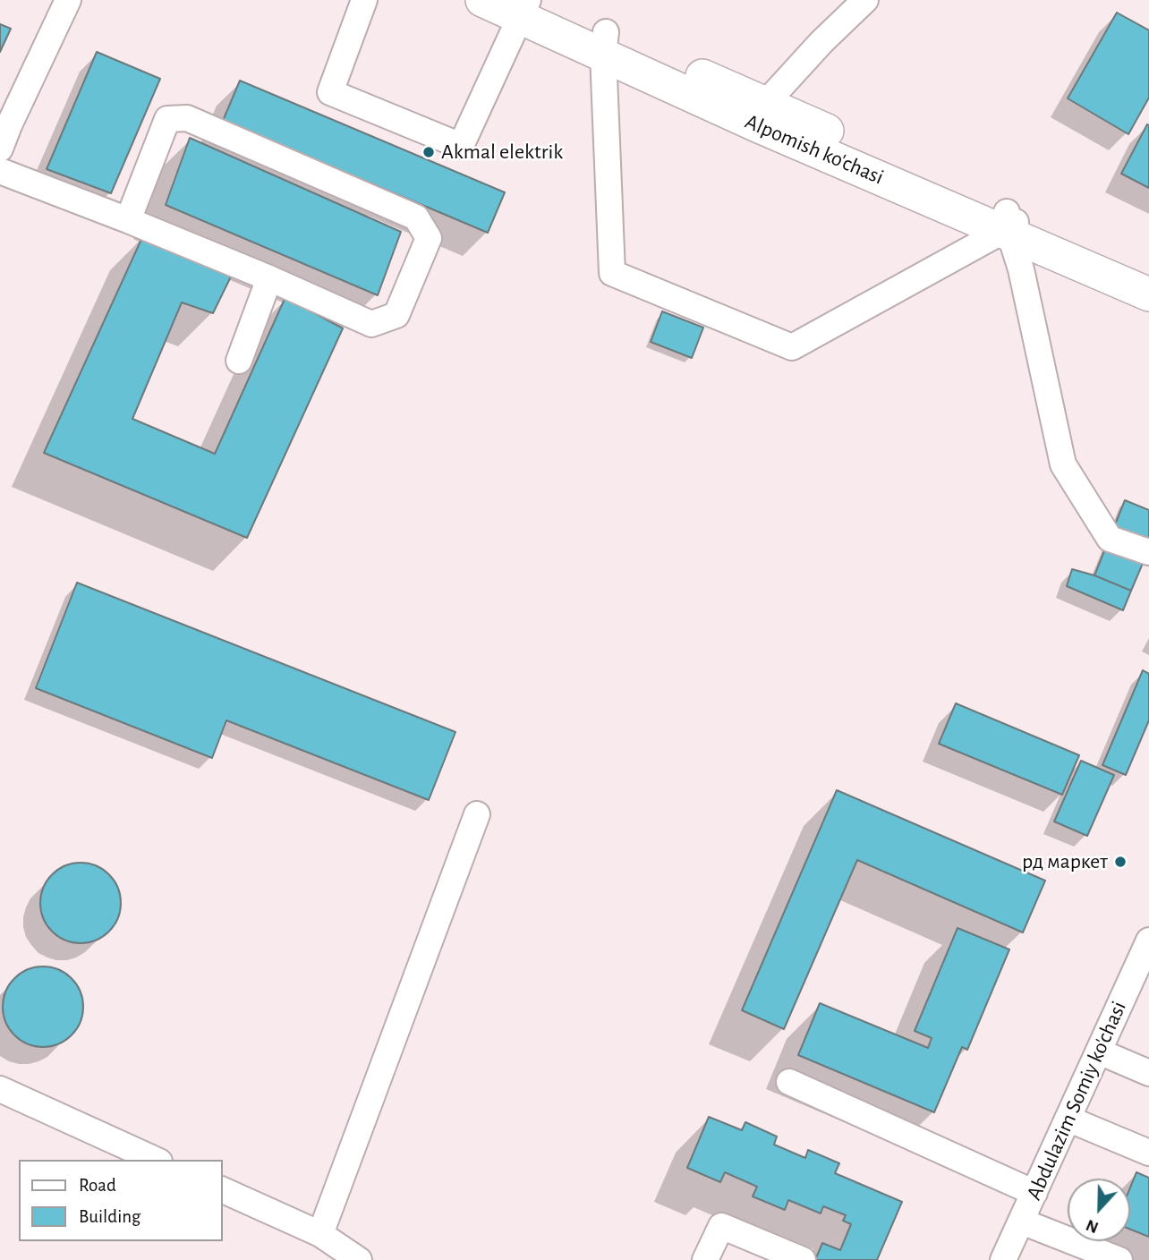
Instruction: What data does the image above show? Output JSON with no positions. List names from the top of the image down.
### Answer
{
  "streets": {
    "main road": ["Alpomish ko'chasi"],
    "street": ["Abdulazim Somiy ko'chasi"]
  },
  "places": ["Akmal elektrik", "рд маркет"],
  "legend": ["Road", "Building"],
  "north": "bottom"
}
